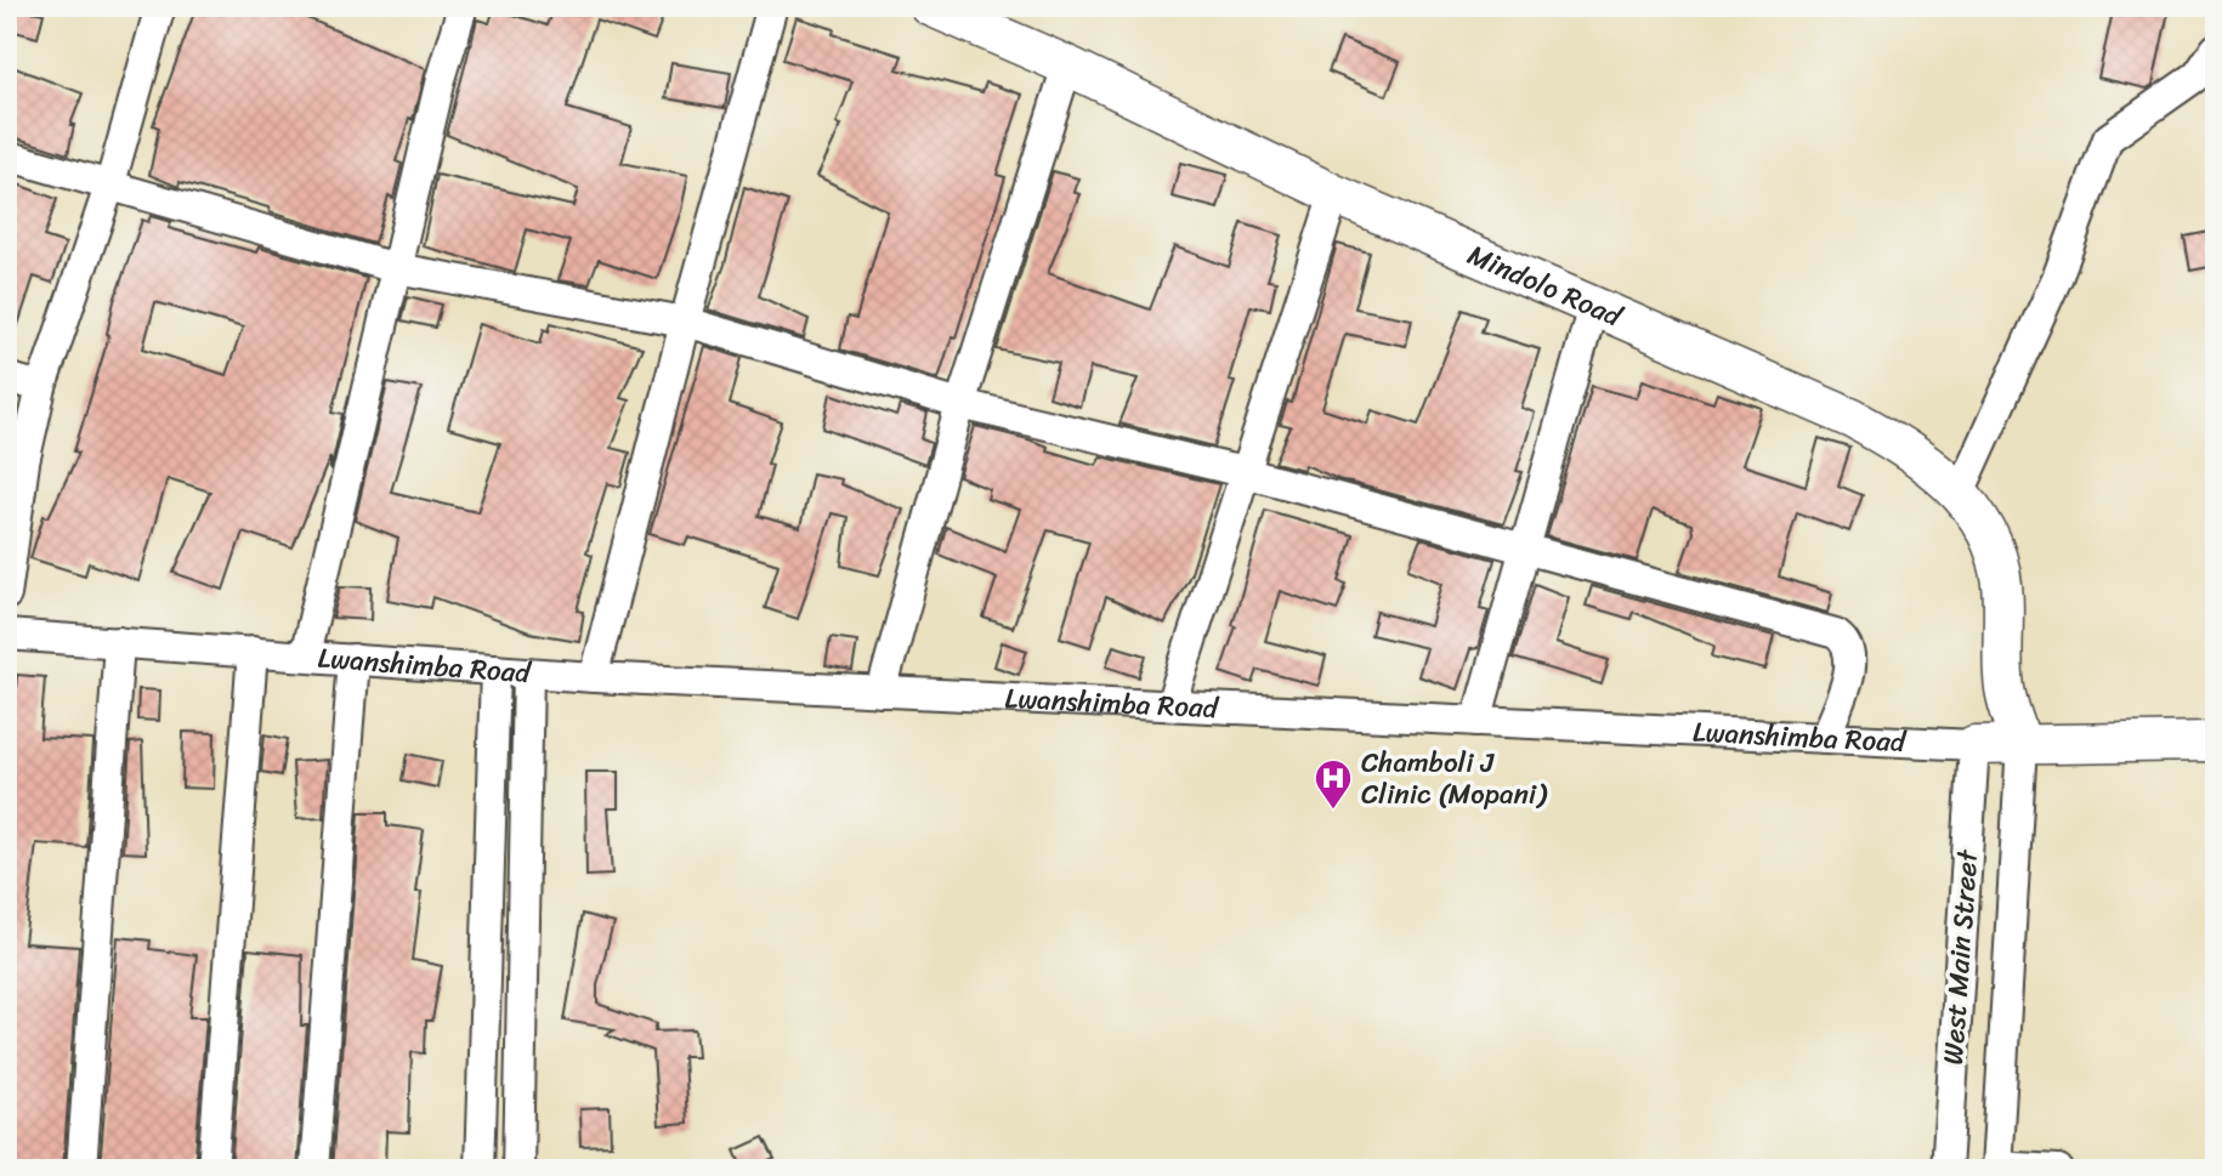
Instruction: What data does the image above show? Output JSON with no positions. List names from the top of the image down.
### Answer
{
  "streets": {
    "street": ["Mindolo Road", "Lwanshimba Road", "West Main Street"]
  },
  "crossings": [
    ["Mindolo Road", "Lwanshimba Road"],
    ["Mindolo Road", "West Main Street"],
    ["Lwanshimba Road", "West Main Street"]
  ],
  "places": {
    "hospital": ["Chamboli J Clinic (Mopani)"]
  }
}
